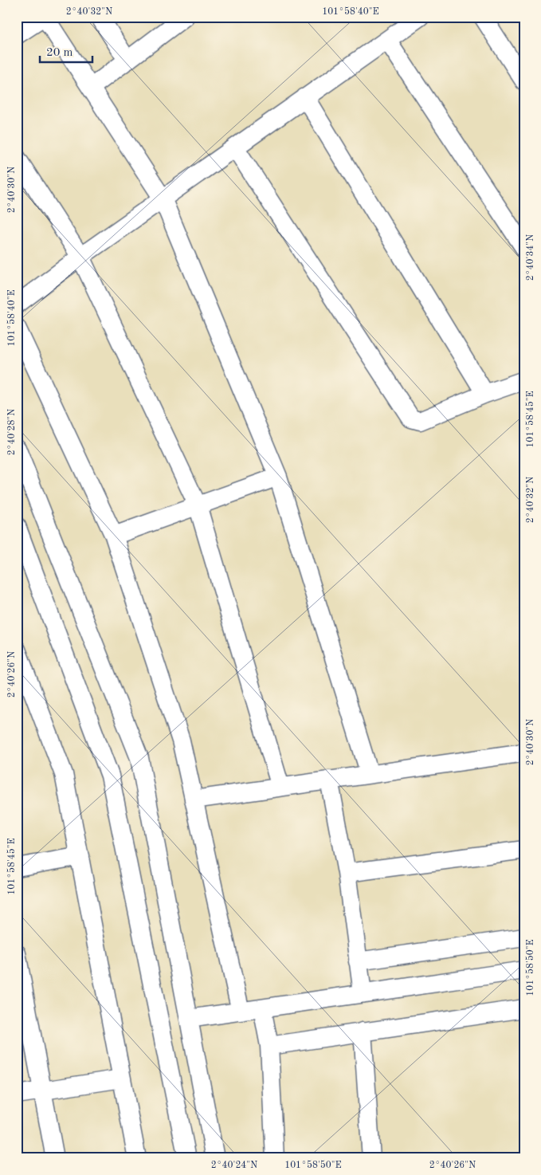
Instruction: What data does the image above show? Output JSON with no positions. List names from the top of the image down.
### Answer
{
  "scale_bar": "20 m",
  "coordinates": [
    "2°40'32\"N",
    "101°58'40\"E",
    "2°40'30\"N",
    "2°40'34\"N",
    "101°58'45\"E",
    "2°40'28\"N",
    "2°40'26\"N",
    "101°58'50\"E",
    "2°40'24\"N"
  ]
}
